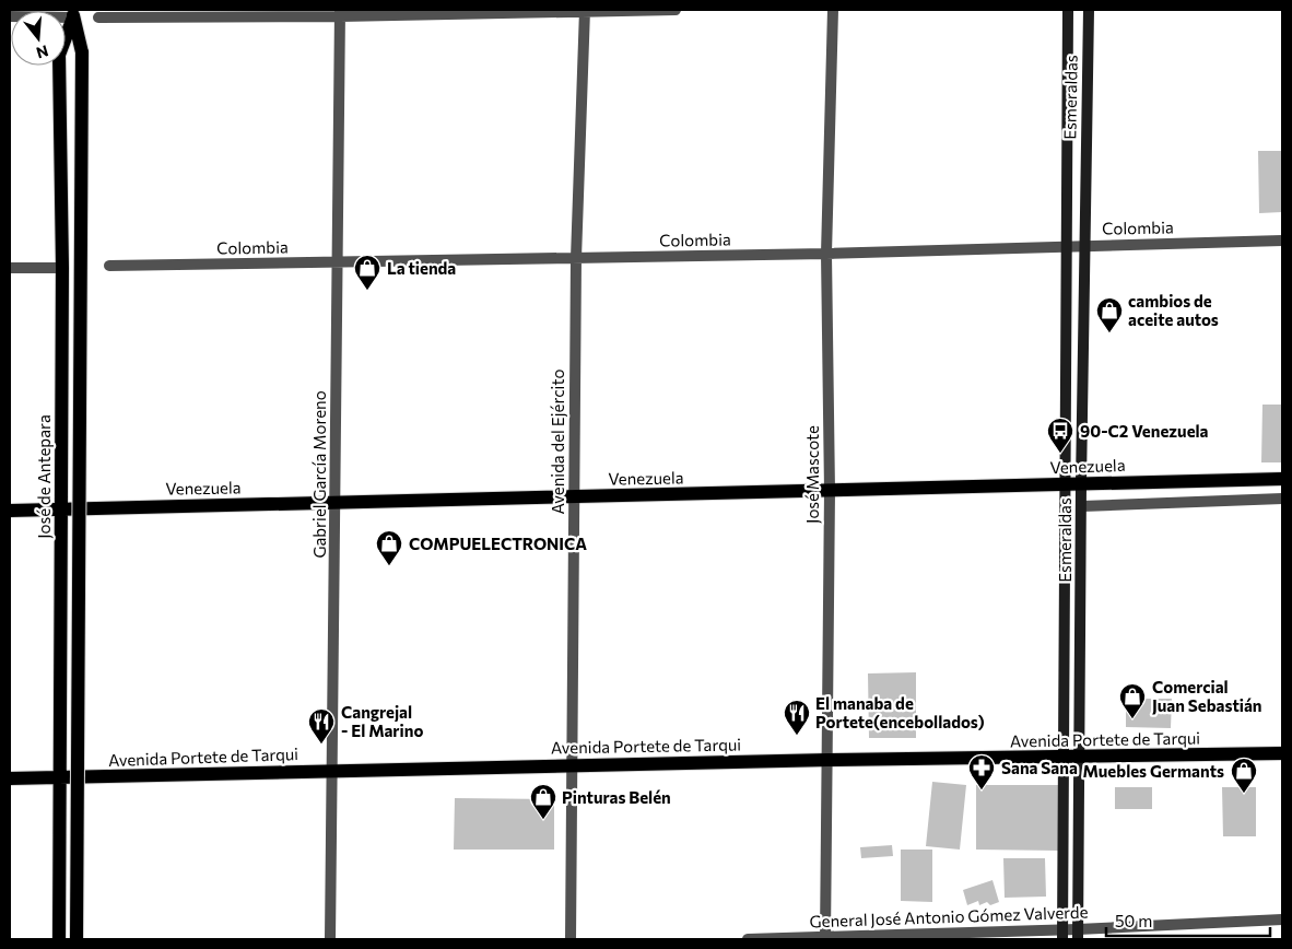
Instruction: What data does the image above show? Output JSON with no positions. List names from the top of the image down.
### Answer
{
  "streets": {
    "main road": [
      "Esmeraldas",
      "Venezuela",
      "José de Antepara",
      "Avenida Portete de Tarqui"
    ],
    "street": [
      "Colombia",
      "Avenida del Ejército",
      "Gabriel García Moreno",
      "José Mascote",
      "General José Antonio Gómez Valverde"
    ]
  },
  "crossings": [
    ["Esmeraldas", "Colombia"],
    ["Esmeraldas", "Venezuela"],
    ["Esmeraldas", "Avenida Portete de Tarqui"],
    ["Esmeraldas", "General José Antonio Gómez Valverde"],
    ["Colombia", "Avenida del Ejército"],
    ["Colombia", "Gabriel García Moreno"],
    ["Colombia", "José Mascote"],
    ["Avenida del Ejército", "Venezuela"],
    ["Avenida del Ejército", "Avenida Portete de Tarqui"],
    ["Venezuela", "Gabriel García Moreno"],
    ["Venezuela", "José Mascote"],
    ["Venezuela", "José de Antepara"],
    ["Gabriel García Moreno", "Avenida Portete de Tarqui"],
    ["José Mascote", "Avenida Portete de Tarqui"],
    ["José Mascote", "General José Antonio Gómez Valverde"],
    ["José de Antepara", "Avenida Portete de Tarqui"]
  ],
  "places": {
    "shop": [
      "La tienda",
      "cambios de aceite autos",
      "COMPUELECTRONICA",
      "Comercial Juan Sebastián",
      "Muebles Germants",
      "Pinturas Belén"
    ],
    "bus stop": ["90-C2 Venezuela"],
    "restaurant": ["El manaba de Portete(encebollados)", "Cangrejal - El Marino"],
    "pharmacy": ["Sana Sana"]
  },
  "scale_bar": "50 m",
  "north": "bottom"
}
